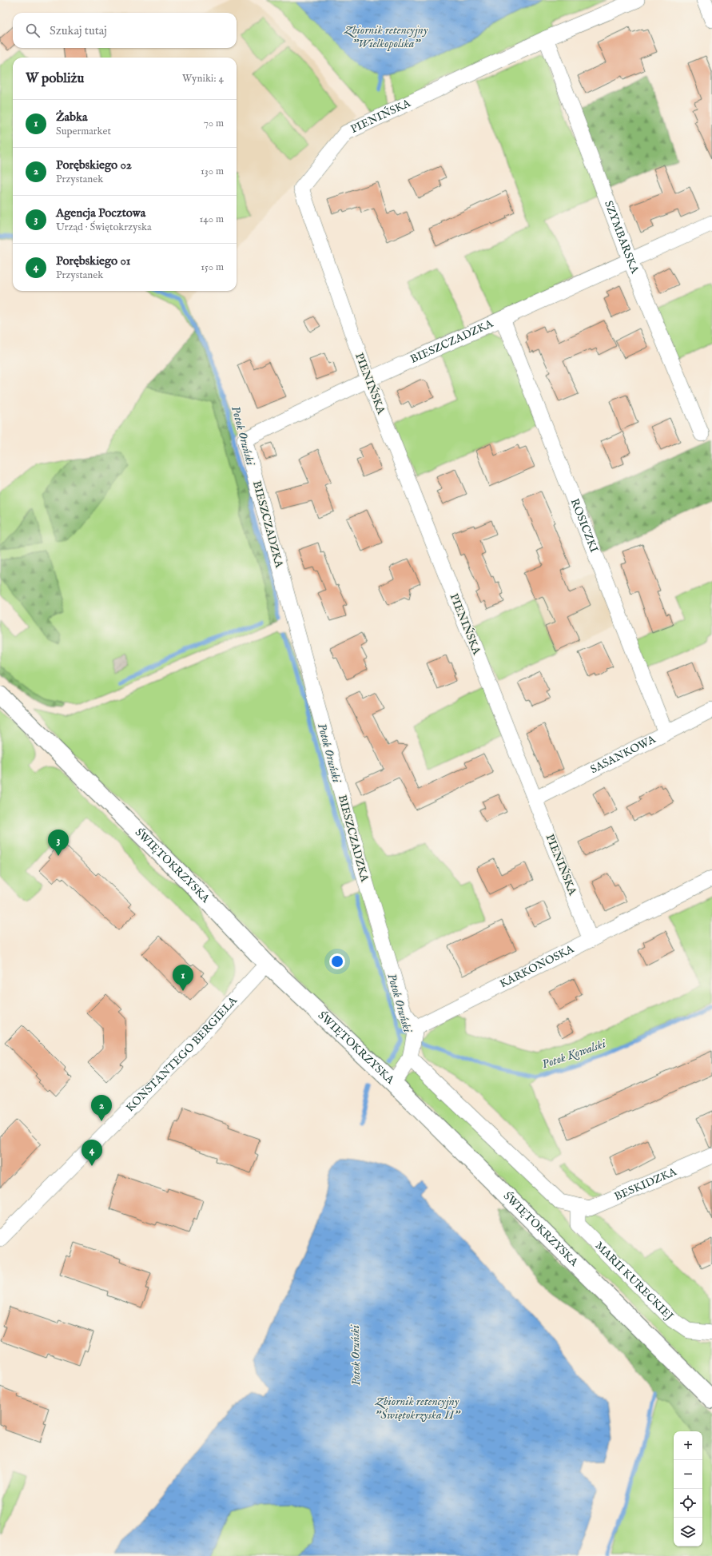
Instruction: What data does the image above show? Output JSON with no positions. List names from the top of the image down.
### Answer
{
  "streets": {
    "main road": ["ŚWIĘTOKRZYSKA"],
    "street": [
      "PIENIŃSKA",
      "SZYMBARSKA",
      "BIESZCZADZKA",
      "ROSICZKI",
      "SASANKOWA",
      "KARKONOSKA",
      "KONSTANTEGO BERGIELA",
      "BESKIDZKA",
      "MARII KURECKIEJ"
    ]
  },
  "crossings": [
    ["PIENIŃSKA", "SZYMBARSKA"],
    ["PIENIŃSKA", "BIESZCZADZKA"],
    ["PIENIŃSKA", "SASANKOWA"],
    ["PIENIŃSKA", "KARKONOSKA"],
    ["SZYMBARSKA", "BIESZCZADZKA"],
    ["BIESZCZADZKA", "ROSICZKI"],
    ["BIESZCZADZKA", "KARKONOSKA"],
    ["ROSICZKI", "SASANKOWA"],
    ["ŚWIĘTOKRZYSKA", "KONSTANTEGO BERGIELA"],
    ["BESKIDZKA", "MARII KURECKIEJ"]
  ],
  "water": [
    "Zbiornik retencyjny \"Wielkopolska\"",
    "Potok Oruński",
    "Potok Kowalski",
    "Zbiornik retencyjny \"Świętokrzyska II\""
  ],
  "page": {
    "search": "Szukaj tutaj",
    "heading": ["W pobliżu", "Wyniki: 4"],
    "list": [
      {
        "mark": "1",
        "name": "Żabka",
        "note": "Supermarket",
        "value": "70 m"
      },
      {
        "mark": "2",
        "name": "Porębskiego 02",
        "note": "Przystanek",
        "value": "130 m"
      },
      {
        "mark": "3",
        "name": "Agencja Pocztowa",
        "note": "Urząd · Świętokrzyska",
        "value": "140 m"
      },
      {
        "mark": "4",
        "name": "Porębskiego 01",
        "note": "Przystanek",
        "value": "150 m"
      }
    ],
    "pins": [
      "3",
      "1",
      "2",
      "4"
    ],
    "map_buttons": ["+", "−"]
  }
}
